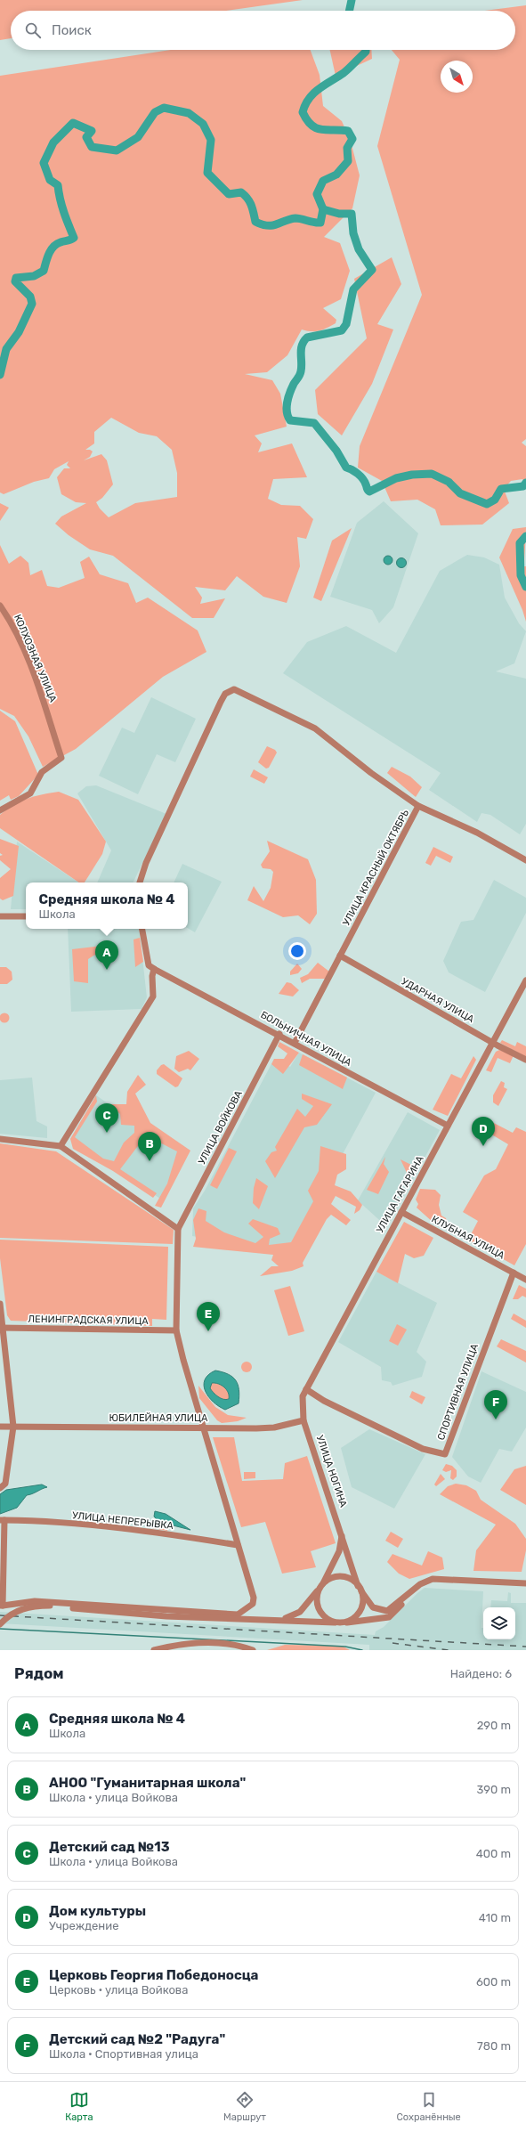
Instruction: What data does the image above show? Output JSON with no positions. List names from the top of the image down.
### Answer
{
  "streets": {
    "street": [
      "КОЛХОЗНАЯ УЛИЦА",
      "УЛИЦА КРАСНЫЙ ОКТЯБРЬ",
      "УДАРНАЯ УЛИЦА",
      "БОЛЬНИЧНАЯ УЛИЦА",
      "УЛИЦА ВОЙКОВА",
      "УЛИЦА ГАГАРИНА",
      "КЛУБНАЯ УЛИЦА",
      "ЛЕНИНГРАДСКАЯ УЛИЦА",
      "СПОРТИВНАЯ УЛИЦА",
      "ЮБИЛЕЙНАЯ УЛИЦА",
      "УЛИЦА НОГИНА",
      "УЛИЦА НЕПРЕРЫВКА"
    ]
  },
  "crossings": [
    ["УЛИЦА КРАСНЫЙ ОКТЯБРЬ", "УДАРНАЯ УЛИЦА"],
    ["УЛИЦА КРАСНЫЙ ОКТЯБРЬ", "БОЛЬНИЧНАЯ УЛИЦА"],
    ["УДАРНАЯ УЛИЦА", "УЛИЦА ГАГАРИНА"],
    ["БОЛЬНИЧНАЯ УЛИЦА", "УЛИЦА ВОЙКОВА"],
    ["БОЛЬНИЧНАЯ УЛИЦА", "УЛИЦА ГАГАРИНА"],
    ["УЛИЦА ВОЙКОВА", "ЛЕНИНГРАДСКАЯ УЛИЦА"],
    ["УЛИЦА ВОЙКОВА", "ЮБИЛЕЙНАЯ УЛИЦА"],
    ["УЛИЦА ВОЙКОВА", "УЛИЦА НЕПРЕРЫВКА"],
    ["УЛИЦА ГАГАРИНА", "КЛУБНАЯ УЛИЦА"],
    ["УЛИЦА ГАГАРИНА", "СПОРТИВНАЯ УЛИЦА"],
    ["УЛИЦА ГАГАРИНА", "ЮБИЛЕЙНАЯ УЛИЦА"],
    ["УЛИЦА ГАГАРИНА", "УЛИЦА НОГИНА"],
    ["КЛУБНАЯ УЛИЦА", "СПОРТИВНАЯ УЛИЦА"],
    ["ЮБИЛЕЙНАЯ УЛИЦА", "УЛИЦА НОГИНА"]
  ],
  "north": "bottom right",
  "page": {
    "search": "Поиск",
    "popup": ["Средняя школа № 4", "Школа"],
    "pins": [
      "A",
      "C",
      "D",
      "B",
      "E",
      "F"
    ],
    "heading": ["Рядом", "Найдено: 6"],
    "list": [
      {
        "mark": "A",
        "name": "Средняя школа № 4",
        "note": "Школа",
        "value": "290 m"
      },
      {
        "mark": "B",
        "name": "АНОО \"Гуманитарная школа\"",
        "note": "Школа · улица Войкова",
        "value": "390 m"
      },
      {
        "mark": "C",
        "name": "Детский сад №13",
        "note": "Школа · улица Войкова",
        "value": "400 m"
      },
      {
        "mark": "D",
        "name": "Дом культуры",
        "note": "Учреждение",
        "value": "410 m"
      },
      {
        "mark": "E",
        "name": "Церковь Георгия Победоносца",
        "note": "Церковь · улица Войкова",
        "value": "600 m"
      },
      {
        "mark": "F",
        "name": "Детский сад №2 \"Радуга\"",
        "note": "Школа · Спортивная улица",
        "value": "780 m"
      }
    ],
    "nav": ["Карта", "Маршрут", "Сохранённые"]
  }
}
